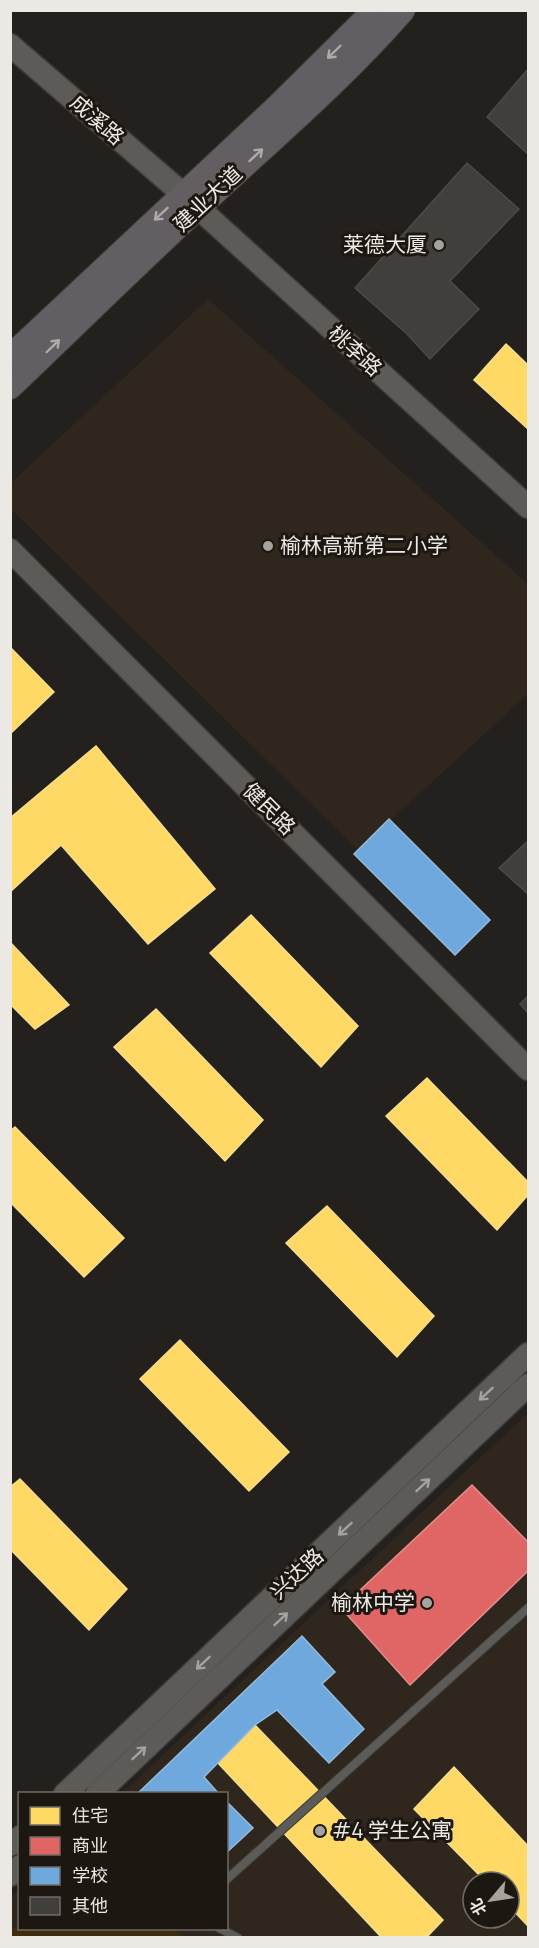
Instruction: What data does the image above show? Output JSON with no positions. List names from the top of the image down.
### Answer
{
  "streets": {
    "main road": [
      "成溪路",
      "建业大道",
      "桃李路",
      "健民路",
      "兴达路"
    ]
  },
  "crossings": [
    ["成溪路", "建业大道"],
    ["成溪路", "桃李路"],
    ["建业大道", "桃李路"]
  ],
  "places": [
    "莱德大厦",
    "榆林高新第二小学",
    "榆林中学",
    "#4 学生公寓"
  ],
  "legend": [
    "住宅",
    "商业",
    "学校",
    "其他"
  ],
  "north": "bottom left"
}
